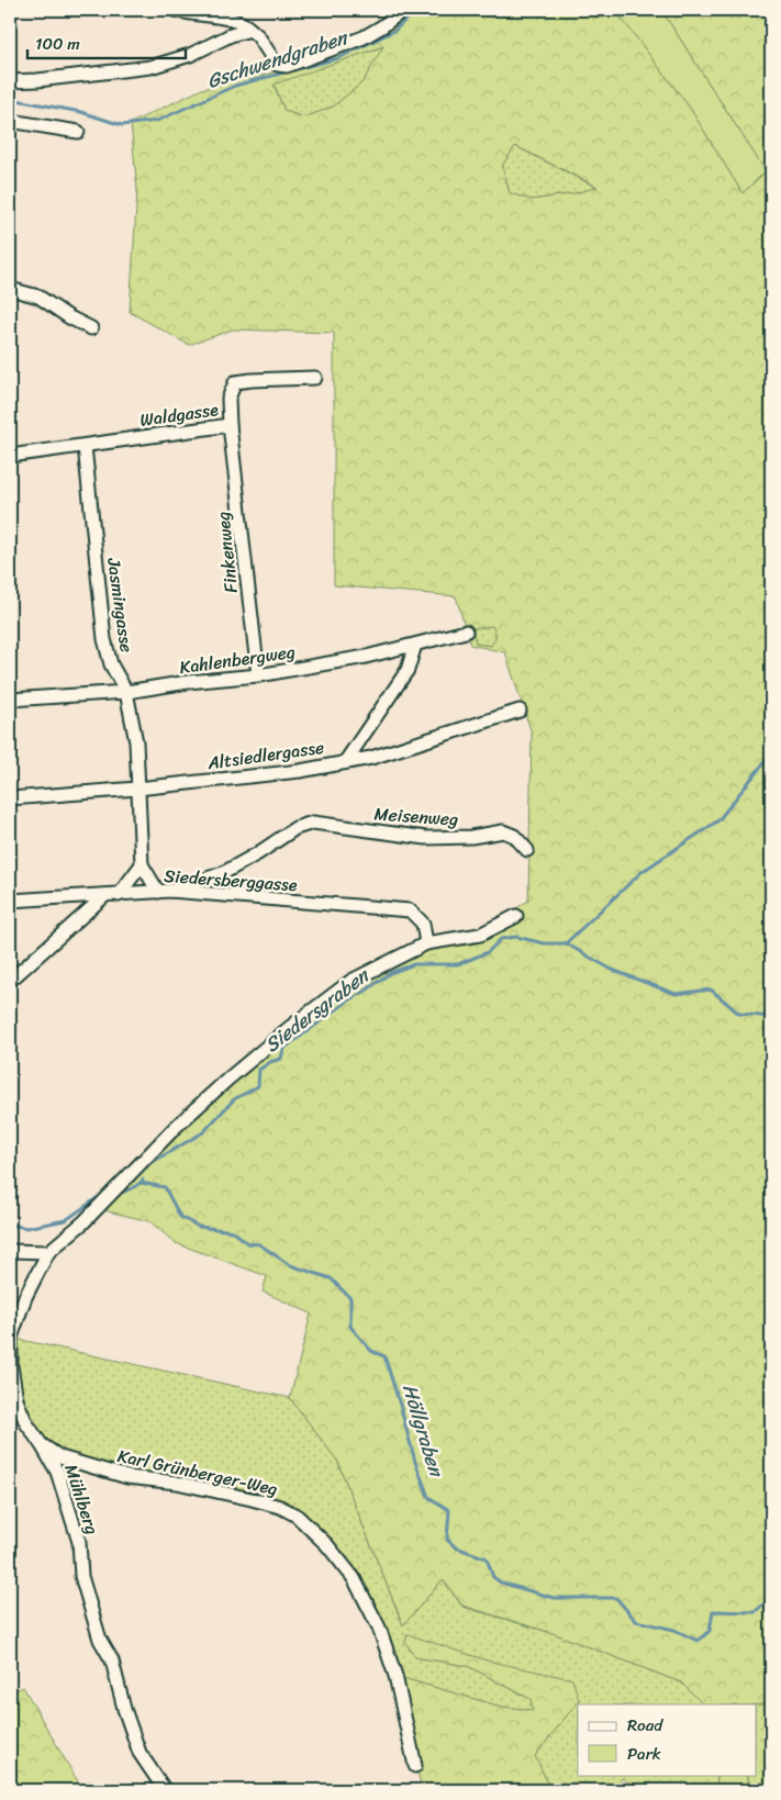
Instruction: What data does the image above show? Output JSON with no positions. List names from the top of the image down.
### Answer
{
  "streets": {
    "street": [
      "Waldgasse",
      "Finkenweg",
      "Jasmingasse",
      "Kahlenbergweg",
      "Altsiedlergasse",
      "Meisenweg",
      "Siedersberggasse",
      "Karl Grünberger-Weg",
      "Mühlberg"
    ]
  },
  "crossings": [
    ["Waldgasse", "Finkenweg"],
    ["Waldgasse", "Jasmingasse"],
    ["Finkenweg", "Kahlenbergweg"],
    ["Jasmingasse", "Kahlenbergweg"],
    ["Jasmingasse", "Altsiedlergasse"],
    ["Jasmingasse", "Meisenweg"],
    ["Jasmingasse", "Siedersberggasse"],
    ["Meisenweg", "Siedersberggasse"],
    ["Karl Grünberger-Weg", "Mühlberg"]
  ],
  "water": ["Gschwendgraben", "Siedersgraben", "Höllgraben"],
  "legend": ["Road", "Park"],
  "scale_bar": "100 m"
}
